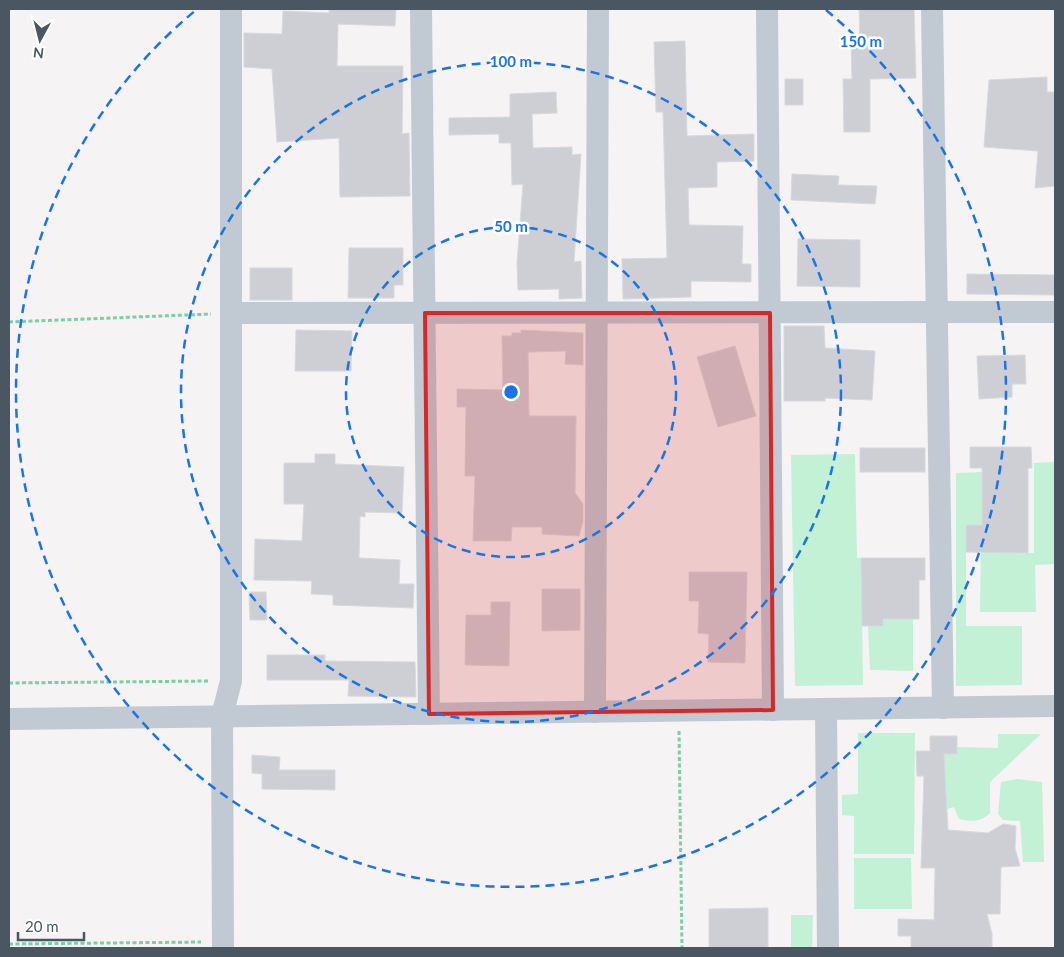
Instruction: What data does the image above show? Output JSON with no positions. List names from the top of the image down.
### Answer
{
  "scale_bar": "20 m",
  "north": "bottom",
  "rings": ["150 m", "100 m", "50 m"]
}
